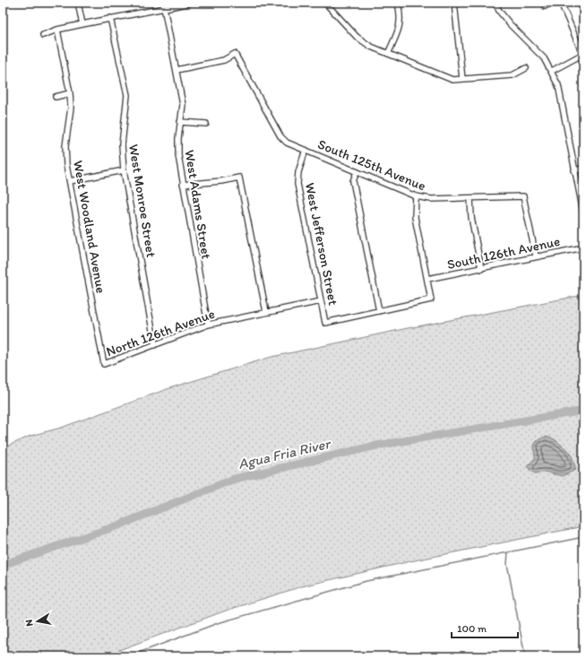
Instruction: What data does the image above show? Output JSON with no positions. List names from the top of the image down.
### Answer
{
  "streets": {
    "street": [
      "South 125th Avenue",
      "West Monroe Street",
      "West Adams Street",
      "West Woodland Avenue",
      "West Jefferson Street",
      "South 126th Avenue",
      "North 126th Avenue"
    ]
  },
  "crossings": [
    ["South 125th Avenue", "West Adams Street"],
    ["South 125th Avenue", "West Jefferson Street"],
    ["South 125th Avenue", "South 126th Avenue"],
    ["West Monroe Street", "North 126th Avenue"],
    ["West Adams Street", "North 126th Avenue"],
    ["West Woodland Avenue", "North 126th Avenue"]
  ],
  "water": ["Agua Fria River"],
  "scale_bar": "100 m",
  "north": "left"
}
